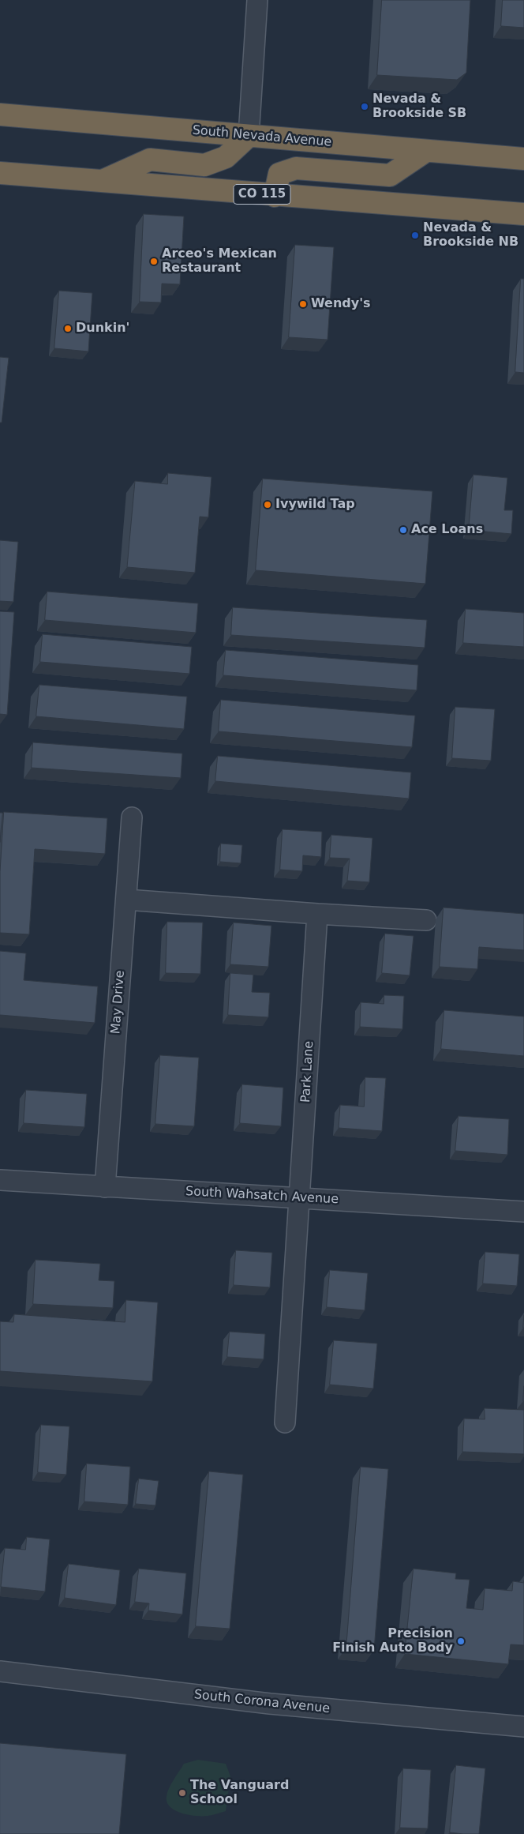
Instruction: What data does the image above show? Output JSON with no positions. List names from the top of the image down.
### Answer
{
  "streets": {
    "highway": ["South Nevada Avenue", "CO 115"],
    "street": [
      "May Drive",
      "Park Lane",
      "South Wahsatch Avenue",
      "South Corona Avenue"
    ]
  },
  "crossings": [
    ["May Drive", "South Wahsatch Avenue"],
    ["Park Lane", "South Wahsatch Avenue"]
  ],
  "places": [
    "Nevada & Brookside SB",
    "Nevada & Brookside NB",
    "Arceo's Mexican Restaurant",
    "Wendy's",
    "Dunkin'",
    "Ivywild Tap",
    "Ace Loans",
    "Precision Finish Auto Body",
    "The Vanguard School"
  ]
}
